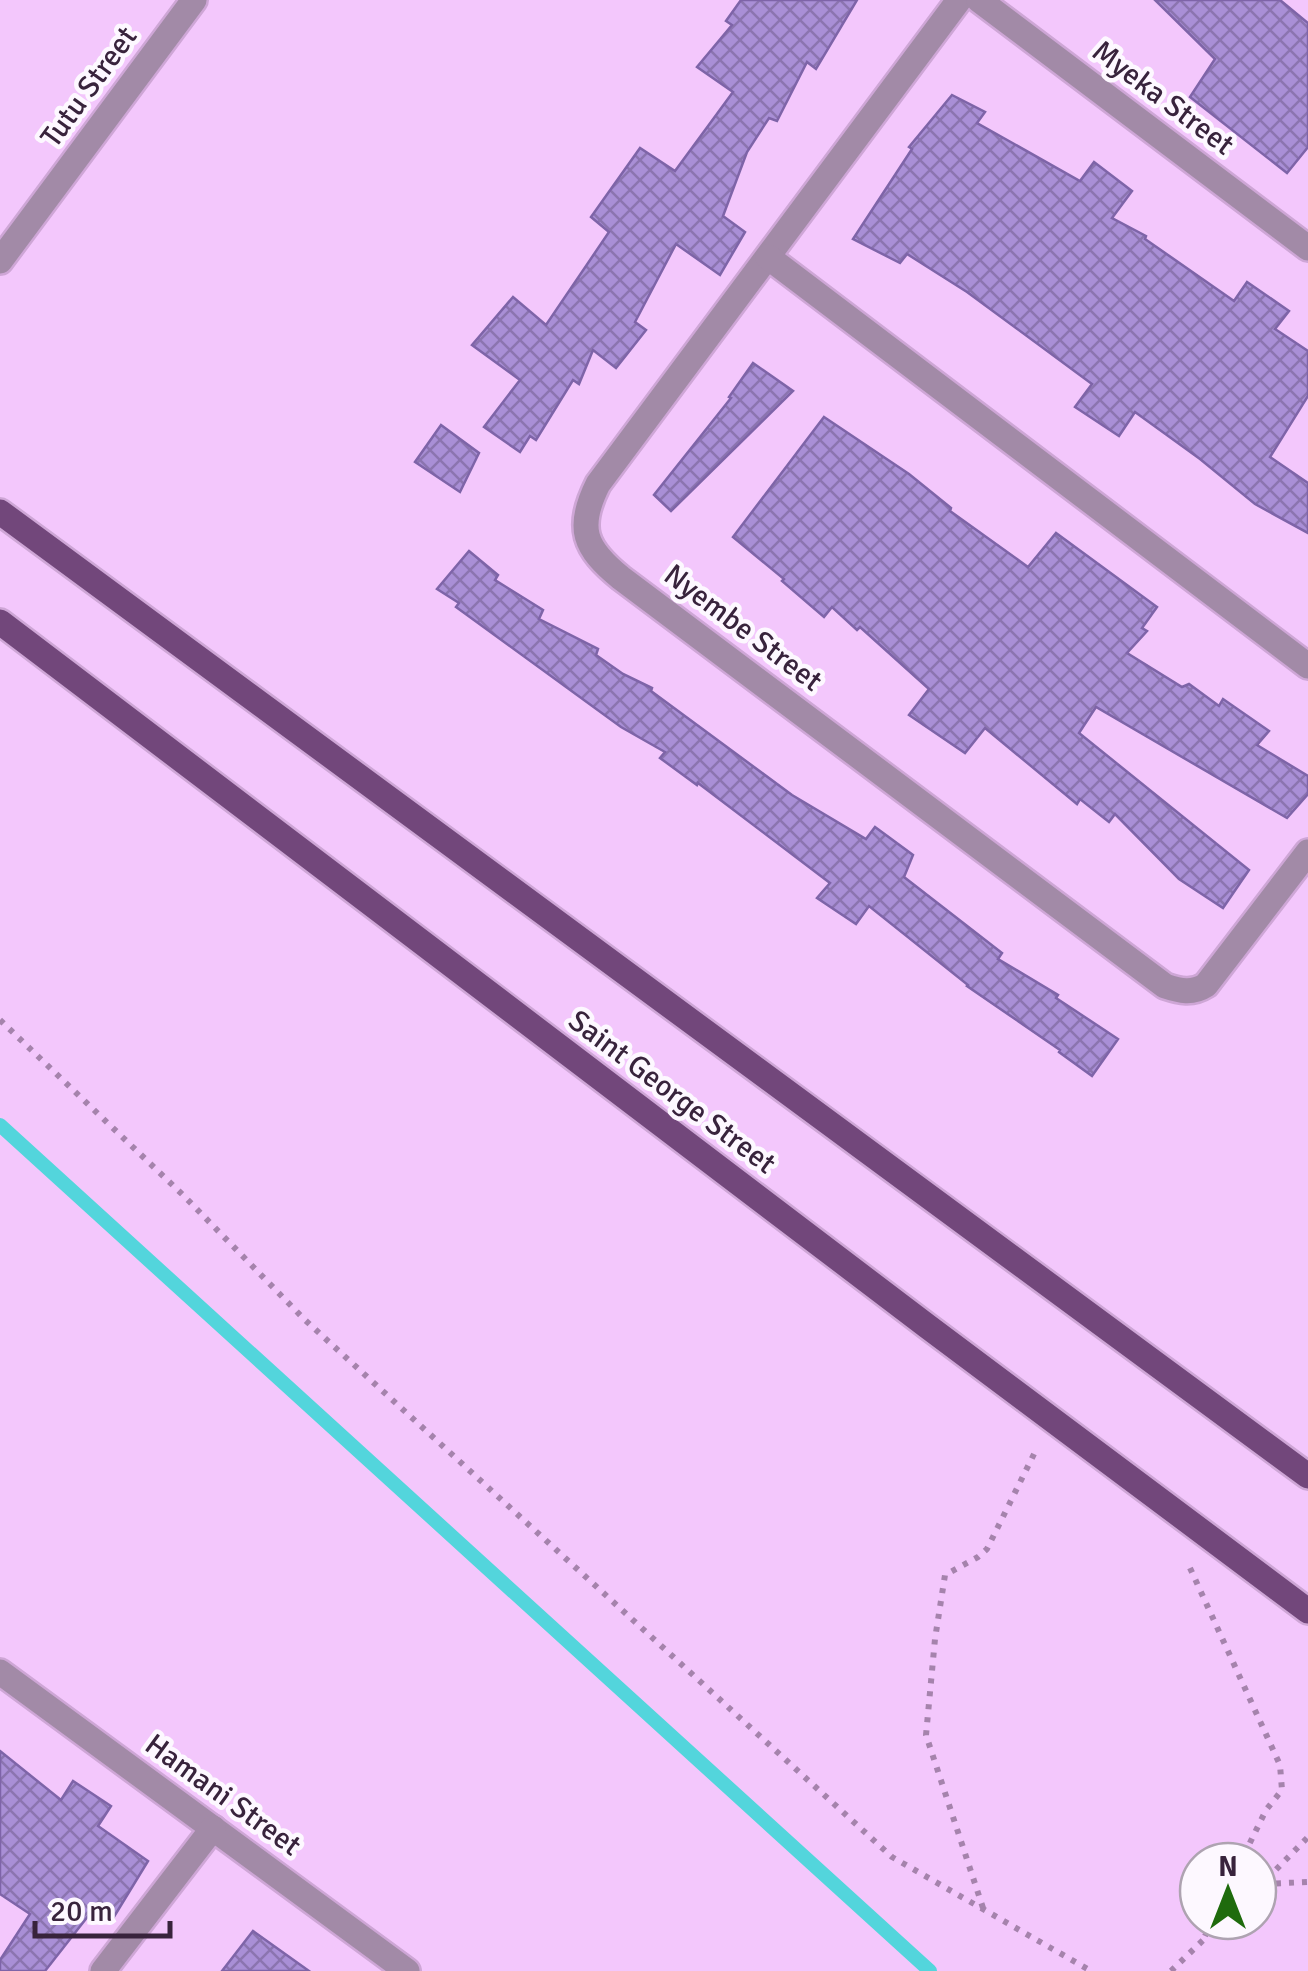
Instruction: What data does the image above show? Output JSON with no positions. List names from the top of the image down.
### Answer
{
  "streets": {
    "main road": ["Saint George Street"],
    "street": [
      "Tutu Street",
      "Myeka Street",
      "Nyembe Street",
      "Hamani Street"
    ]
  },
  "scale_bar": "20 m",
  "north": "top"
}
